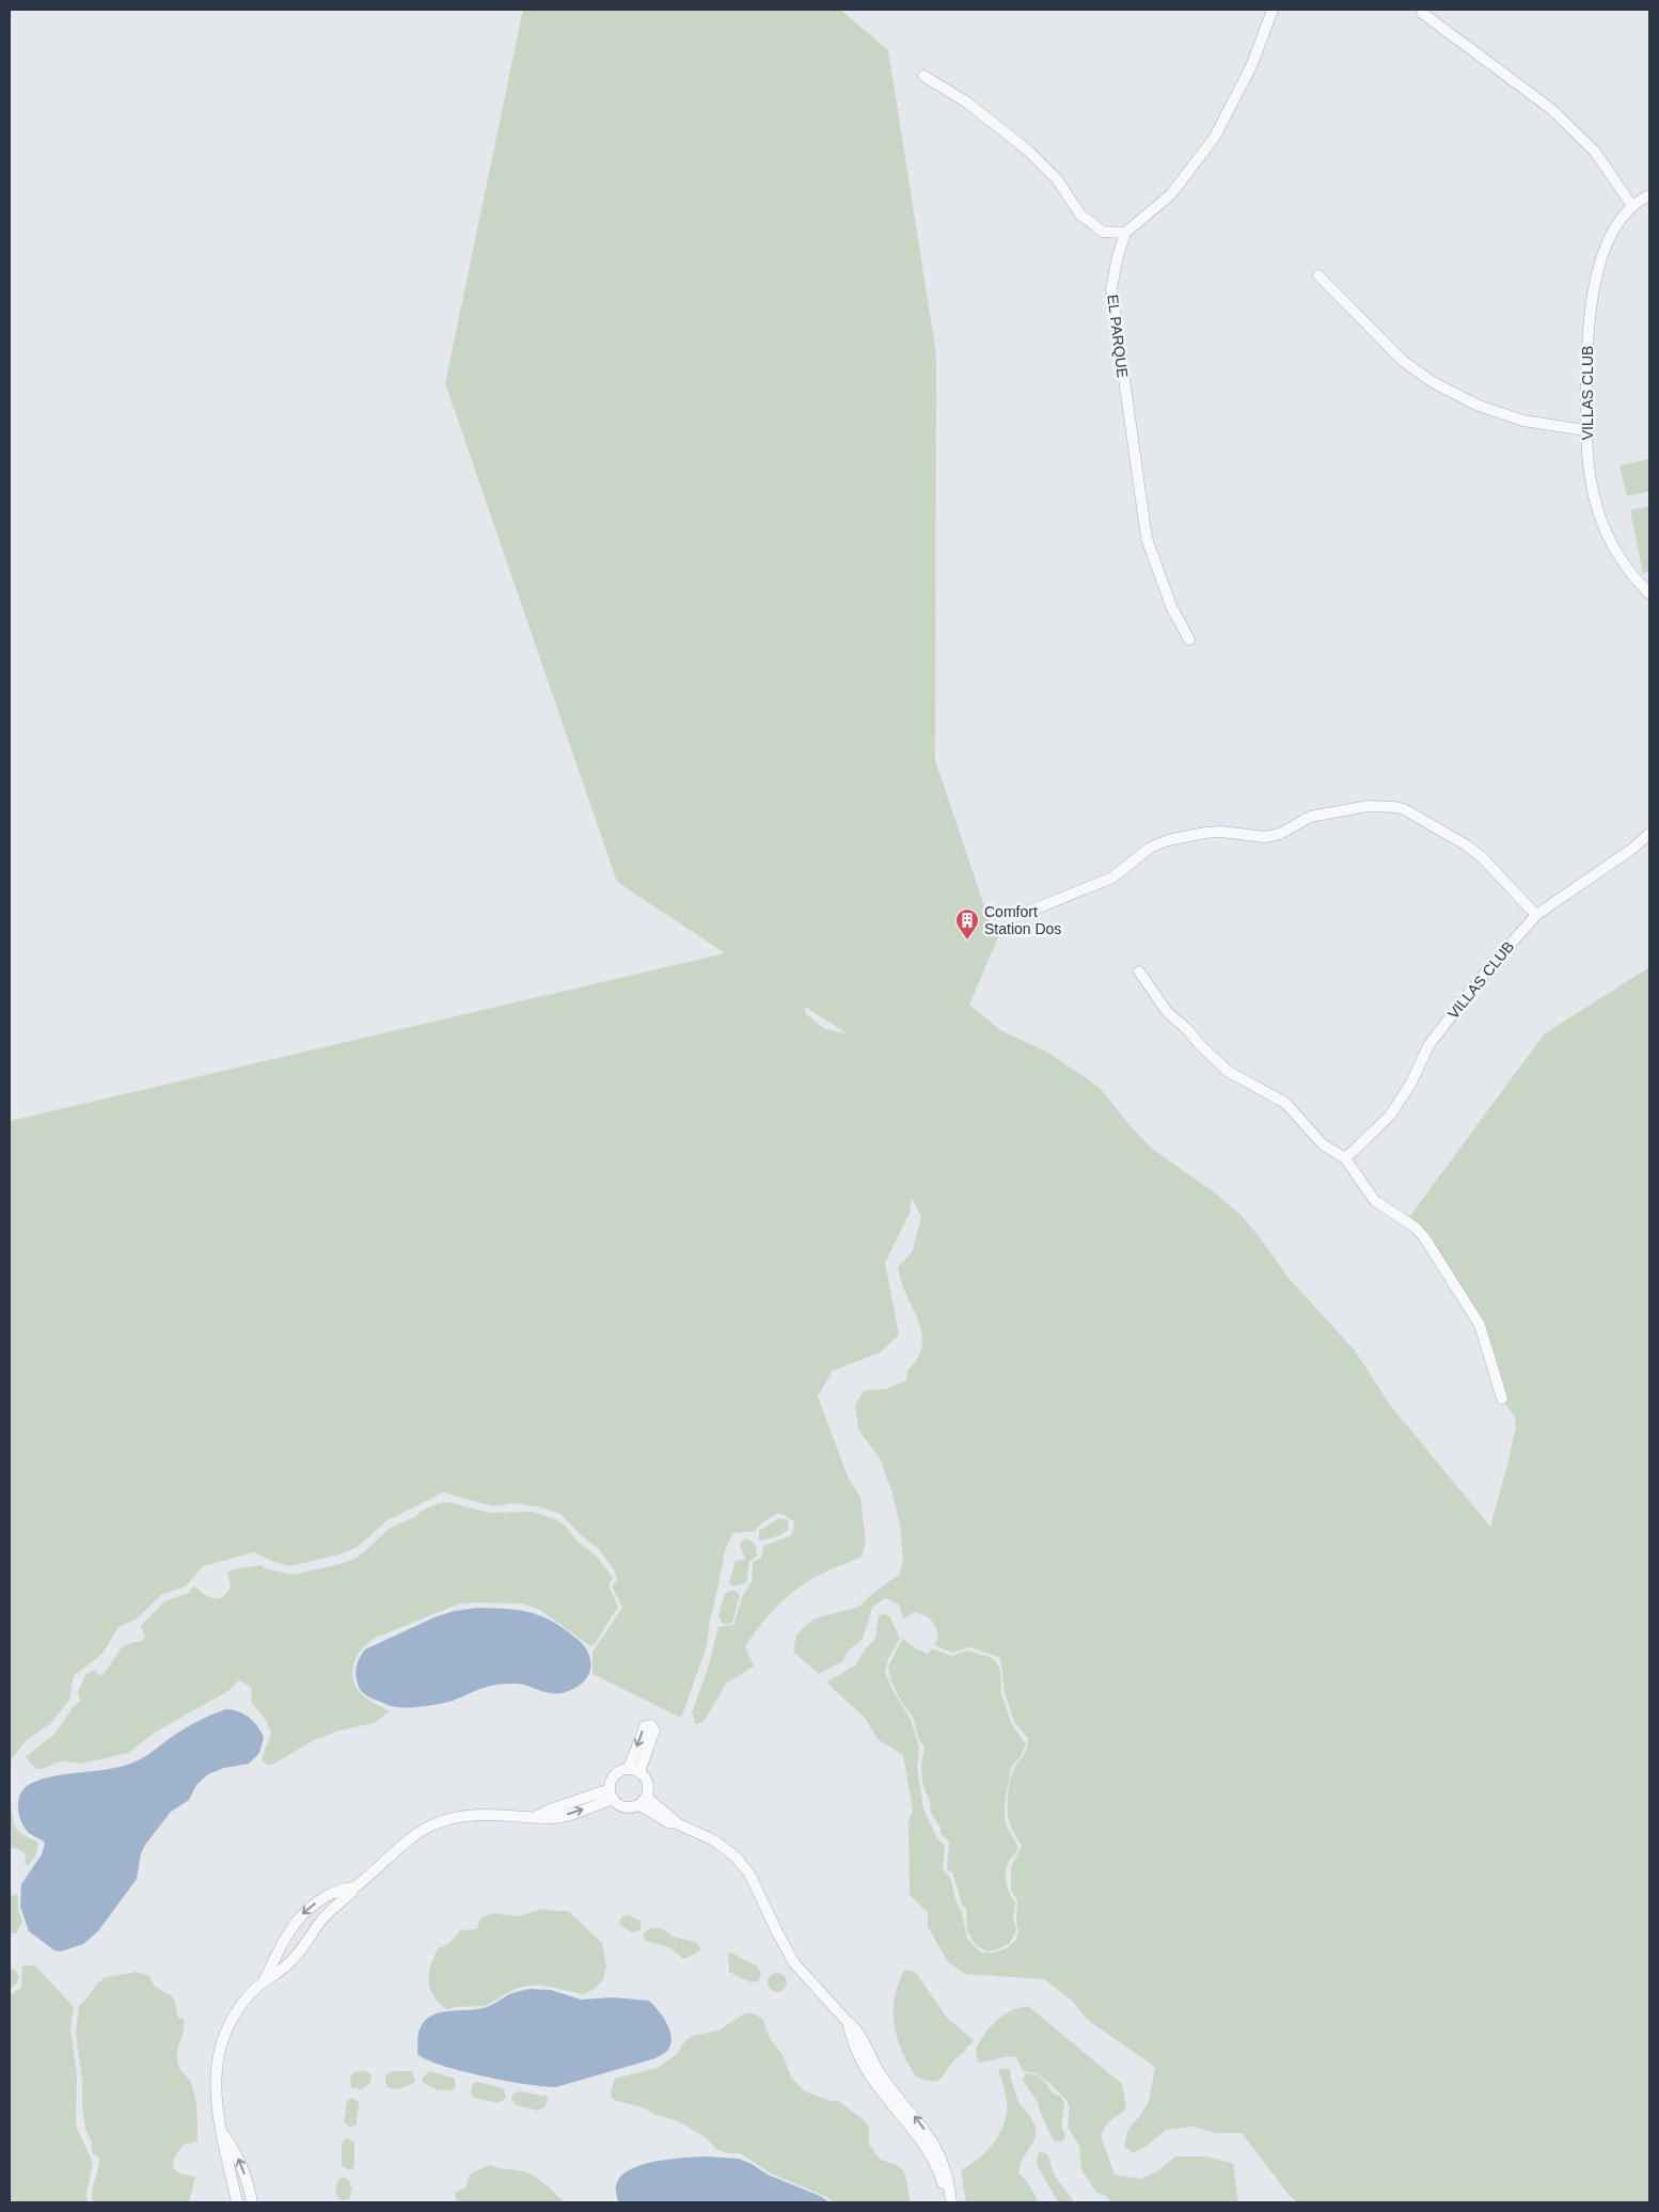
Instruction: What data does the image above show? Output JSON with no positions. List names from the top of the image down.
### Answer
{
  "streets": {
    "street": ["EL PARQUE", "VILLAS CLUB"]
  },
  "places": {
    "building": ["Comfort Station Dos"]
  }
}
